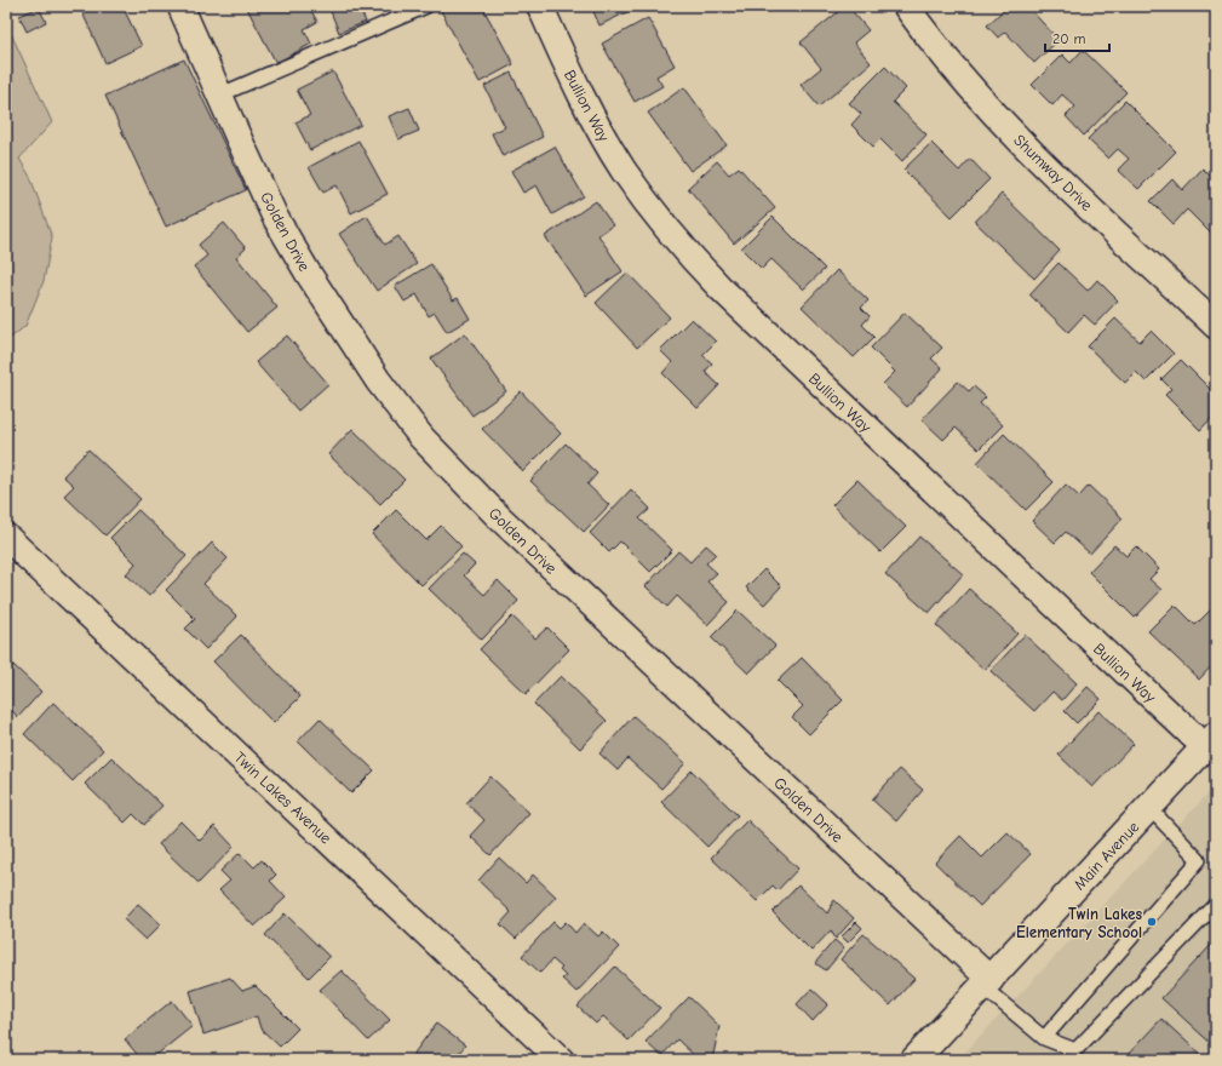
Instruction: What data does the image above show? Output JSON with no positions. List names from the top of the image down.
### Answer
{
  "streets": {
    "street": [
      "Bullion Way",
      "Shumway Drive",
      "Golden Drive",
      "Twin Lakes Avenue",
      "Main Avenue"
    ]
  },
  "crossings": [
    ["Bullion Way", "Main Avenue"],
    ["Golden Drive", "Main Avenue"]
  ],
  "places": ["Twin Lakes Elementary School"],
  "scale_bar": "20 m"
}
